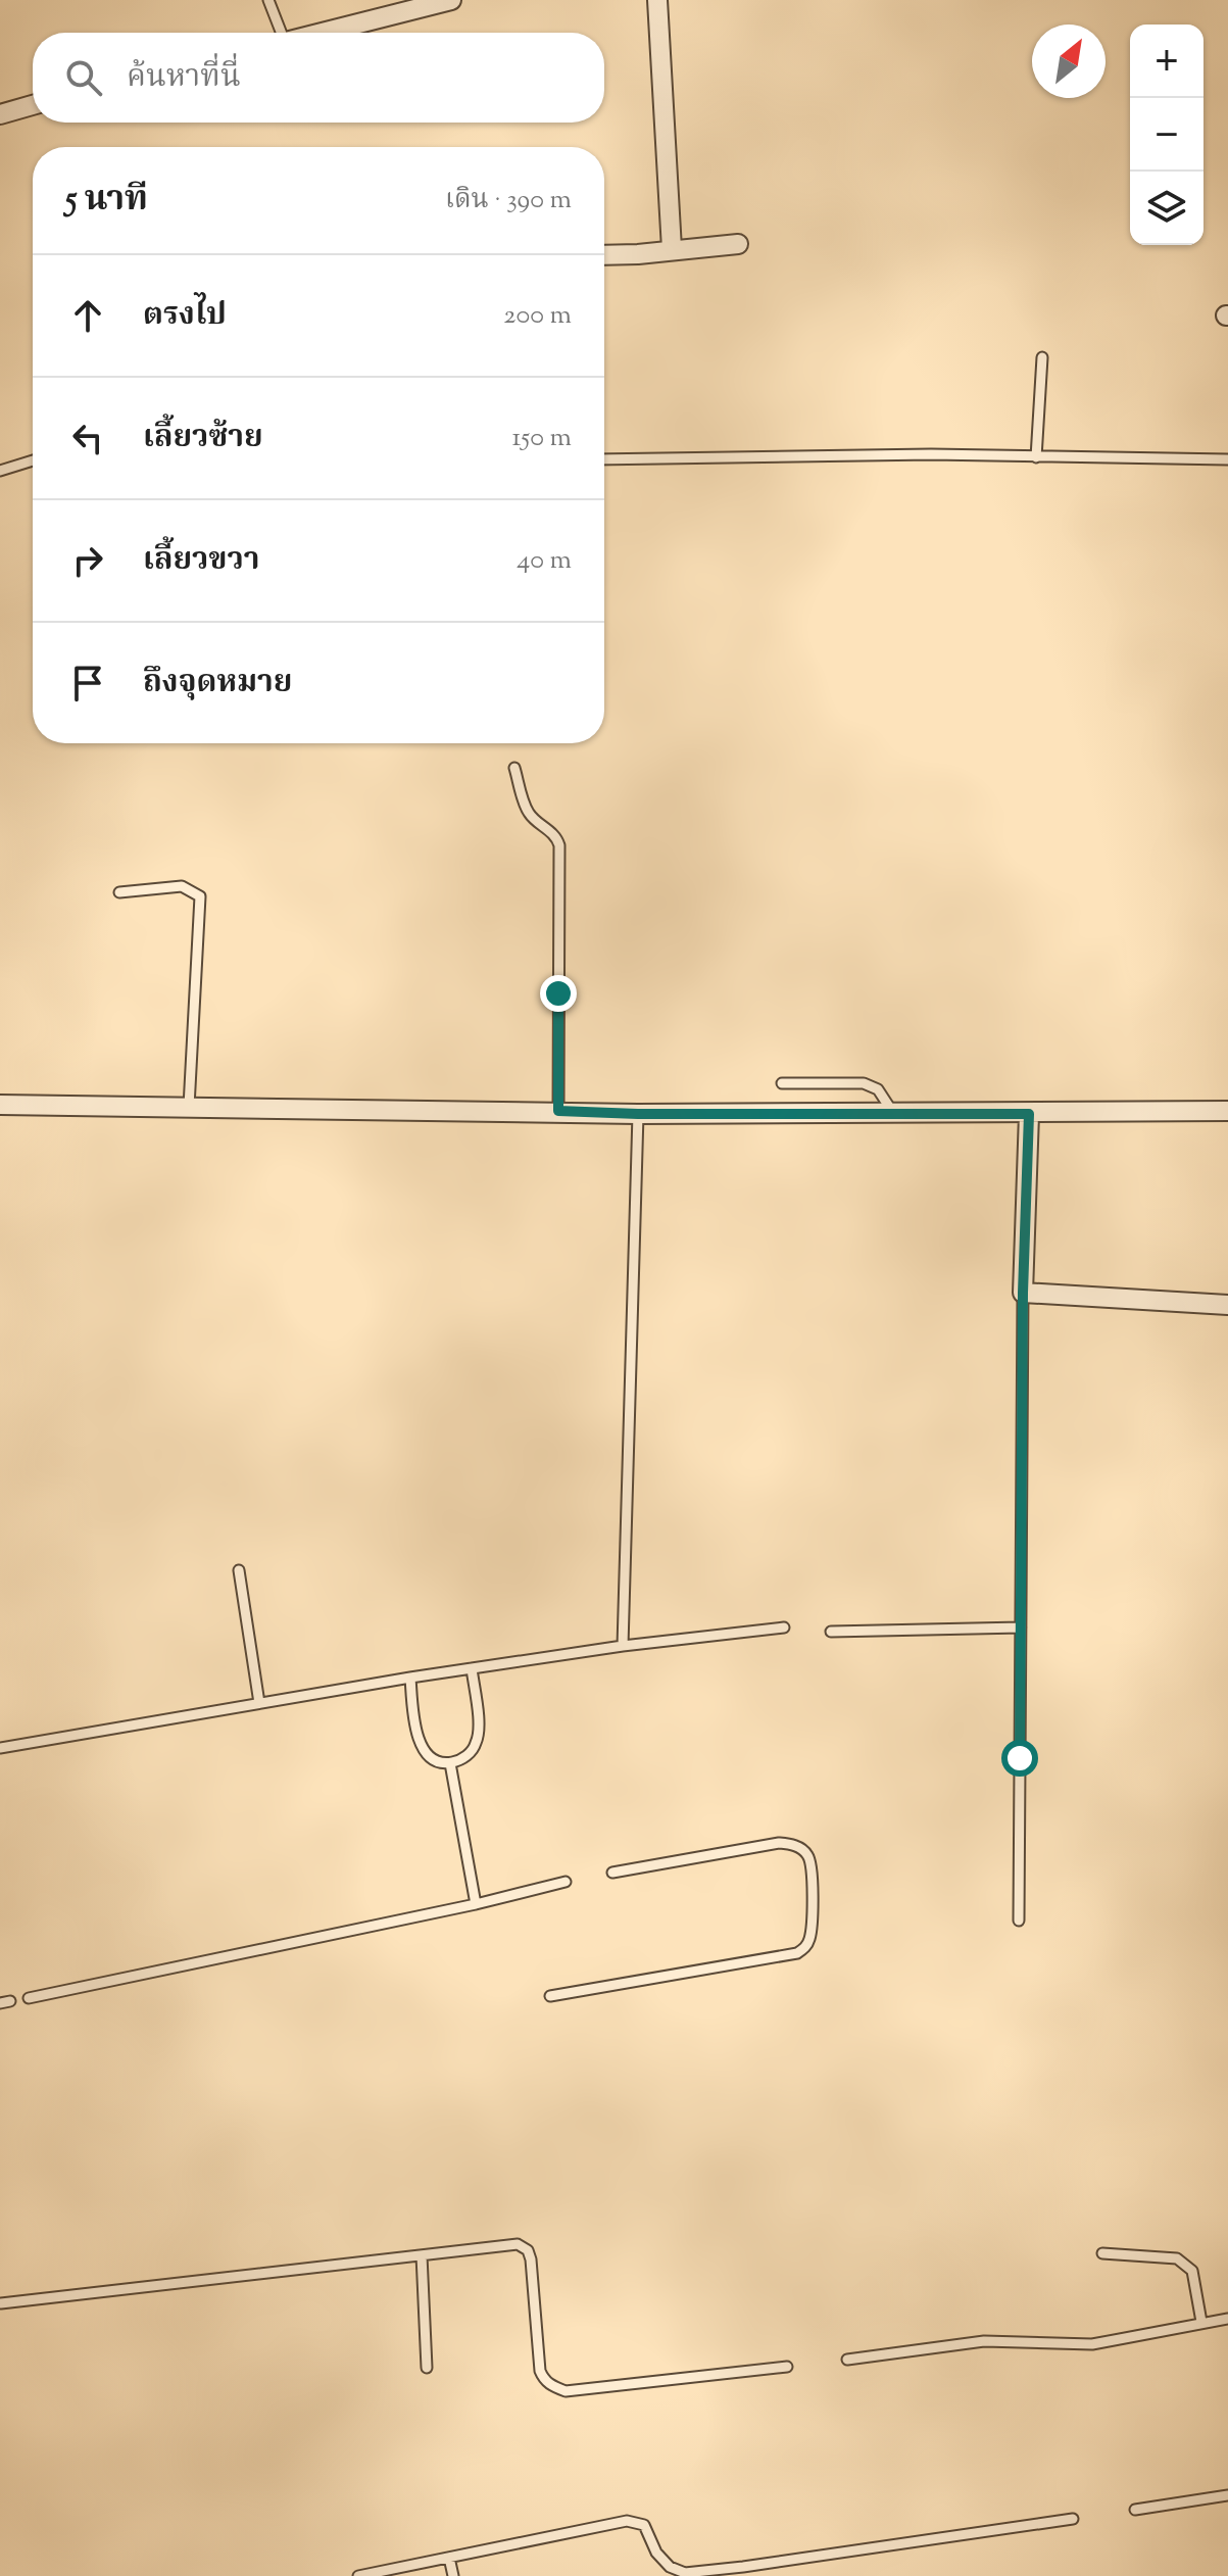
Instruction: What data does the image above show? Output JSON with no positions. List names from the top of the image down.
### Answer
{
  "north": "top right",
  "page": {
    "map_buttons": ["+", "−"],
    "search": "ค้นหาที่นี่",
    "heading": ["5 นาที", "เดิน · 390 m"],
    "list": [
      ["ตรงไป", "200 m"],
      ["เลี้ยวซ้าย", "150 m"],
      ["เลี้ยวขวา", "40 m"],
      "ถึงจุดหมาย"
    ]
  }
}
